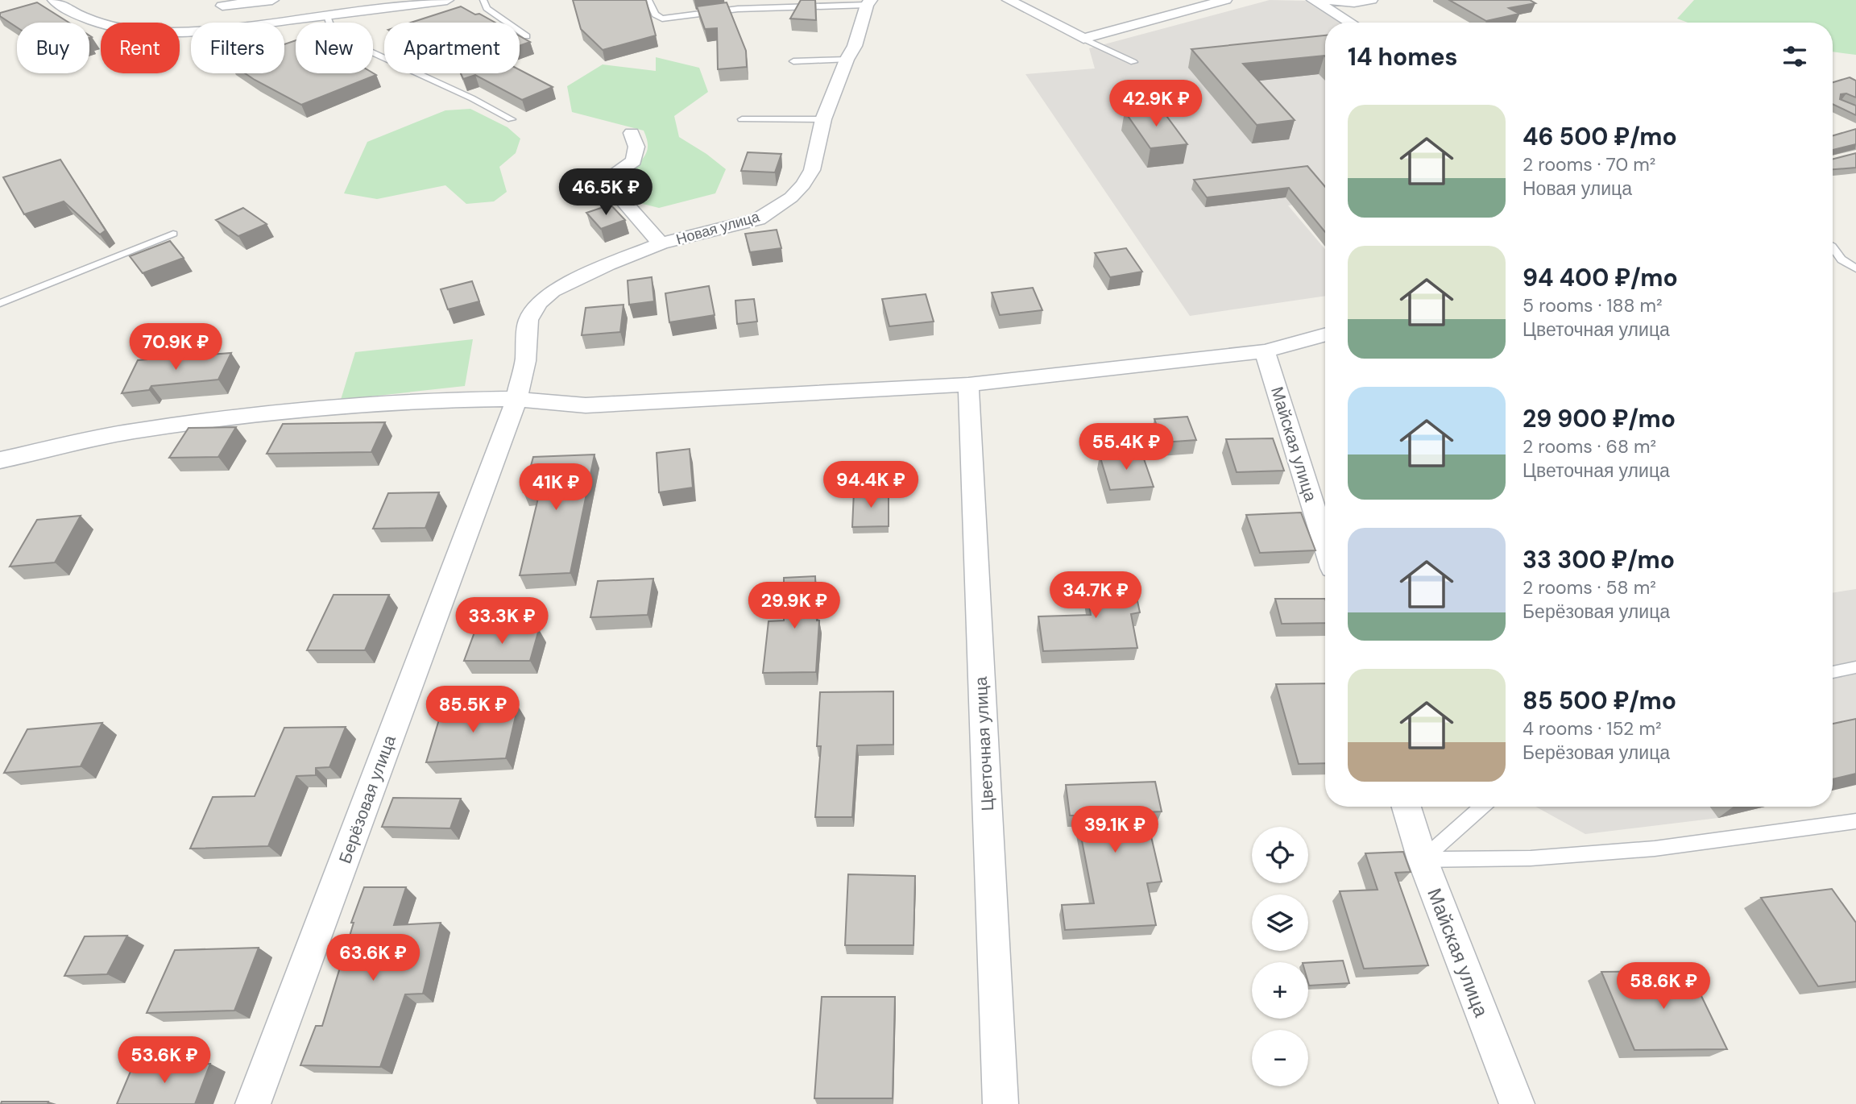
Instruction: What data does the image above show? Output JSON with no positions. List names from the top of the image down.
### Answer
{
  "streets": {
    "street": [
      "Новая улица",
      "Майская улица",
      "Цветочная улица",
      "Берёзовая улица"
    ]
  },
  "crossings": [
    ["Новая улица", "Берёзовая улица"]
  ],
  "page": {
    "chip": [
      "Buy",
      "Rent",
      "Filters",
      "New",
      "Apartment"
    ],
    "heading": "14 homes",
    "price": [
      "42.9K ₽",
      "46.5K ₽",
      "70.9K ₽",
      "55.4K ₽",
      "94.4K ₽",
      "41K ₽",
      "34.7K ₽",
      "29.9K ₽",
      "33.3K ₽",
      "85.5K ₽",
      "39.1K ₽",
      "63.6K ₽",
      "58.6K ₽",
      "53.6K ₽"
    ],
    "list": [
      {
        "name": "46 500 ₽/mo",
        "note": "2 rooms · 70 m² · Новая улица"
      },
      {
        "name": "94 400 ₽/mo",
        "note": "5 rooms · 188 m² · Цветочная улица"
      },
      {
        "name": "29 900 ₽/mo",
        "note": "2 rooms · 68 m² · Цветочная улица"
      },
      {
        "name": "33 300 ₽/mo",
        "note": "2 rooms · 58 m² · Берёзовая улица"
      },
      {
        "name": "85 500 ₽/mo",
        "note": "4 rooms · 152 m² · Берёзовая улица"
      }
    ],
    "map_buttons": ["+", "−"]
  }
}
